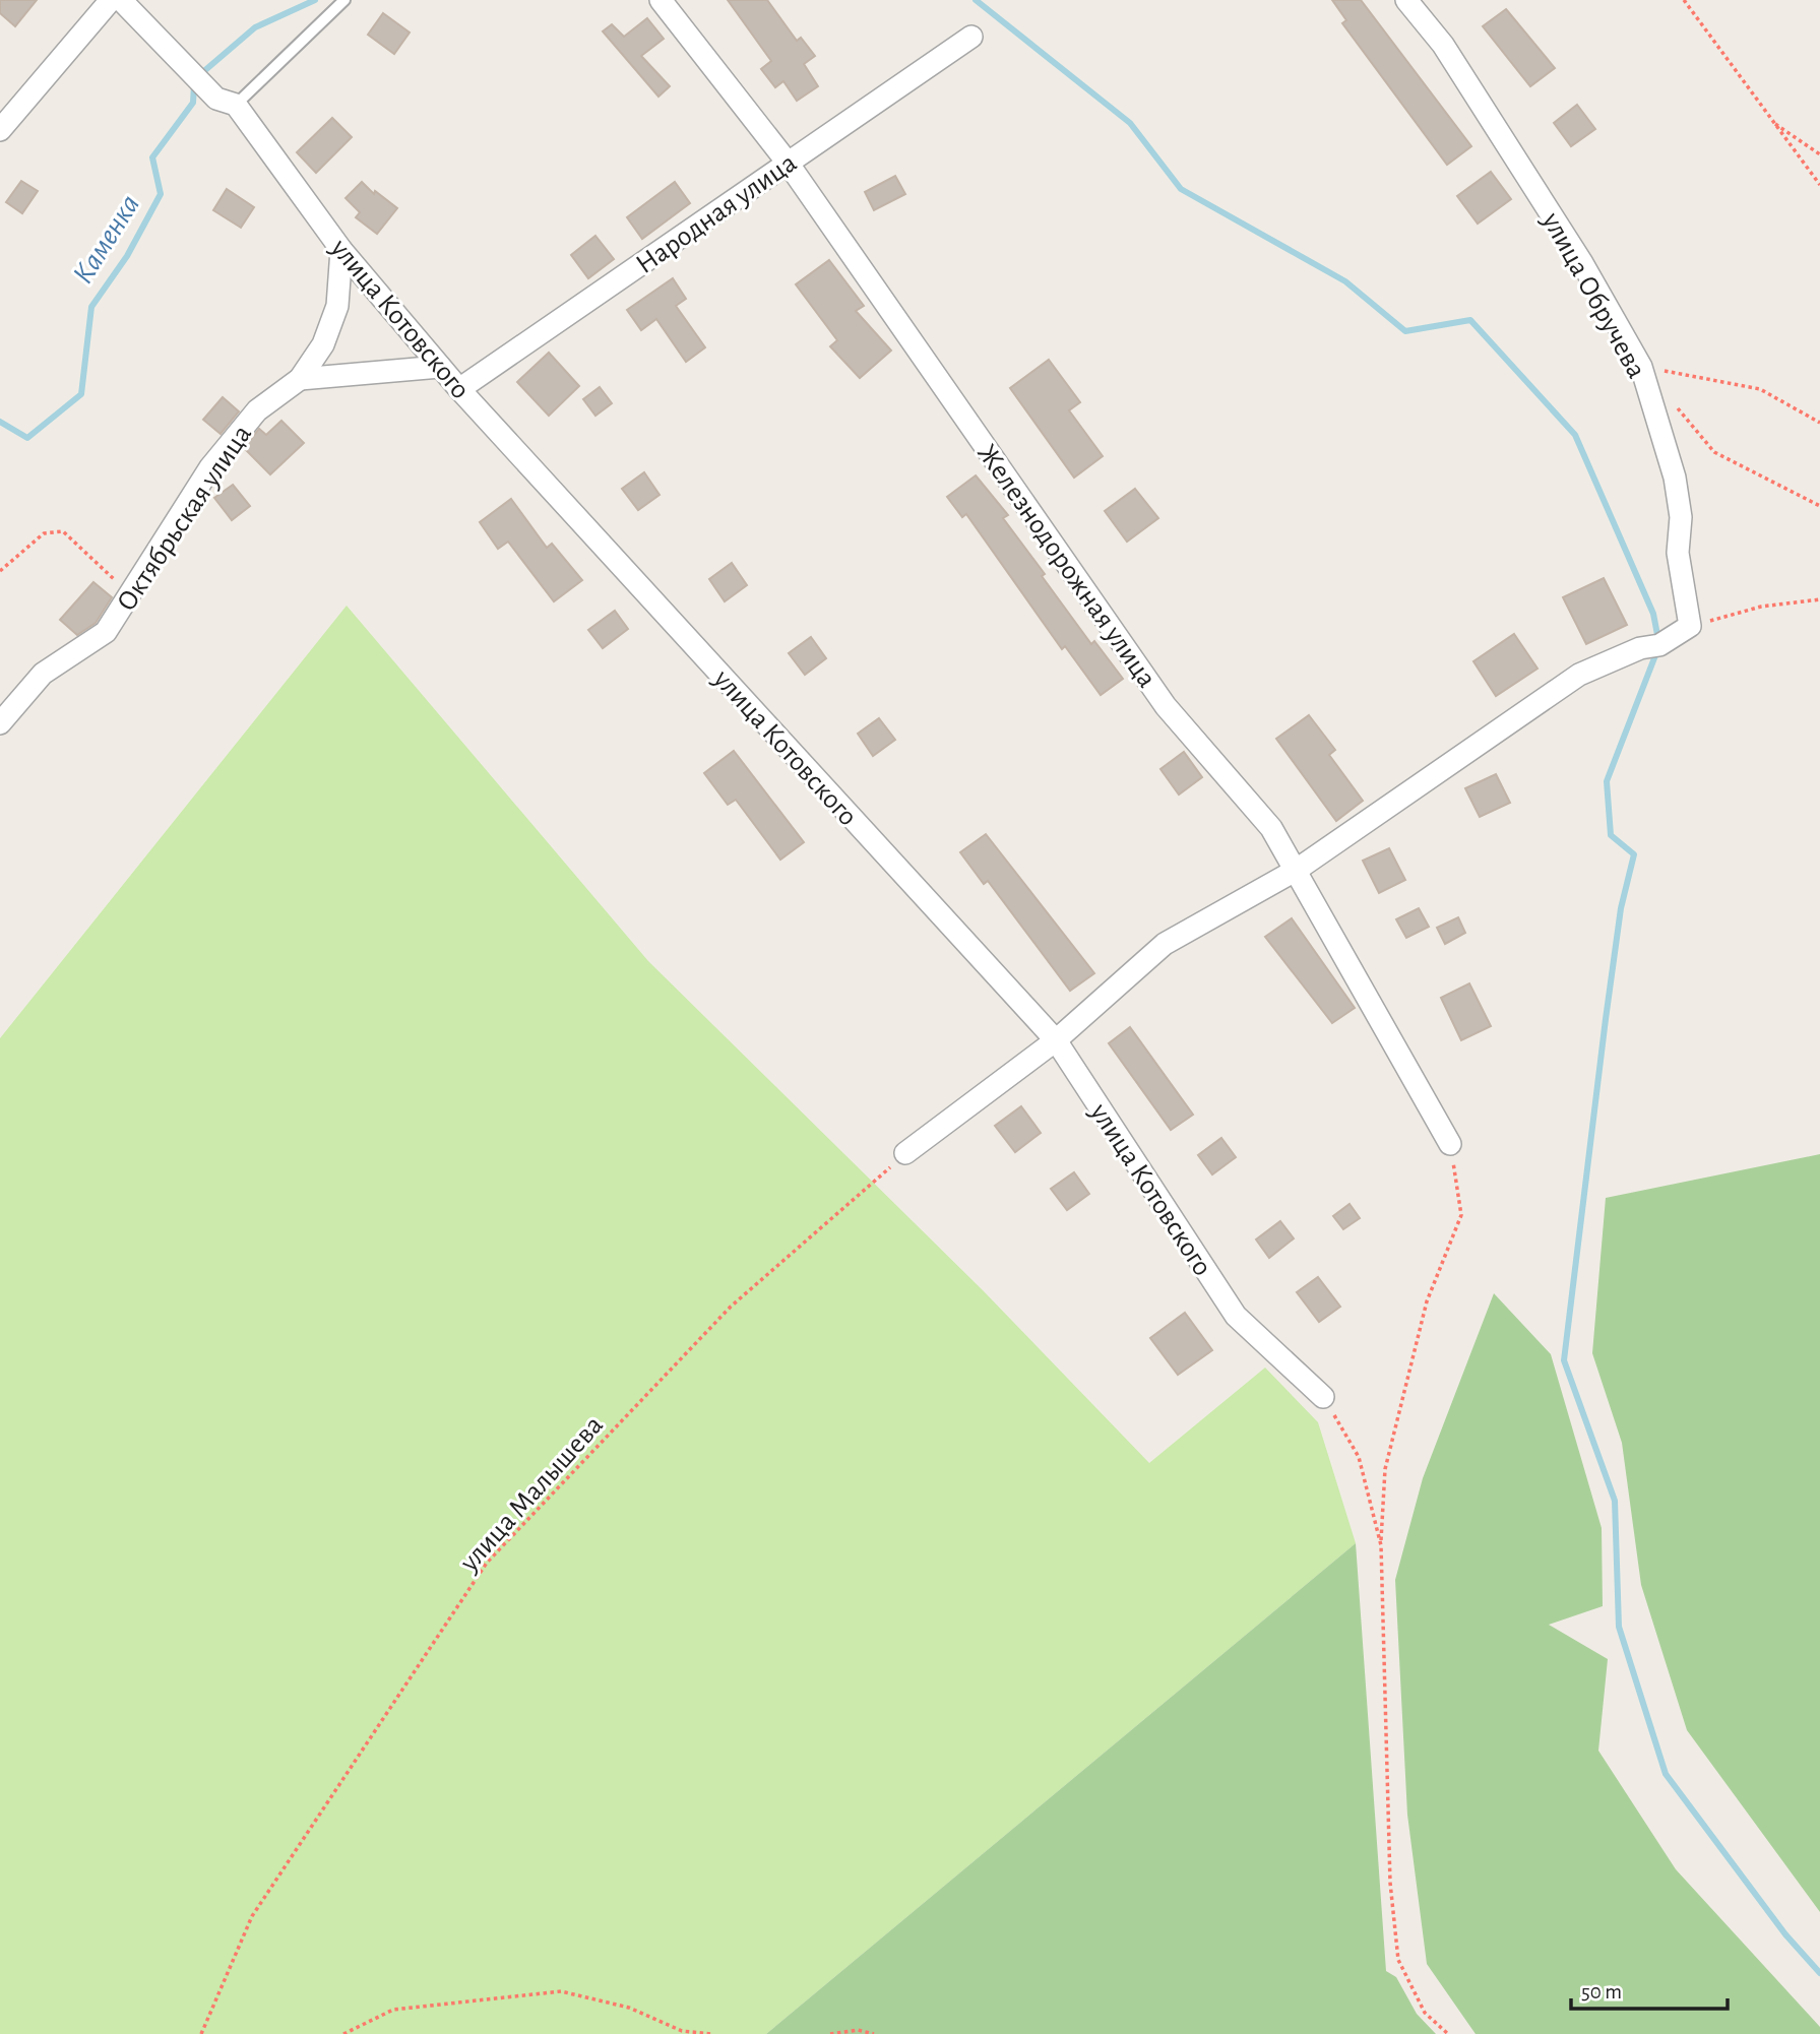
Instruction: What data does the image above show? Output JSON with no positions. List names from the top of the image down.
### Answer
{
  "streets": {
    "street": [
      "Народная улица",
      "улица Обручева",
      "улица Котовского",
      "Октябрьская улица",
      "Железнодорожная улица"
    ],
    "path": ["улица Малышева"]
  },
  "crossings": [
    ["Народная улица", "улица Котовского"],
    ["Народная улица", "Железнодорожная улица"],
    ["улица Котовского", "Октябрьская улица"]
  ],
  "water": ["Каменка"],
  "scale_bar": "50 m"
}
